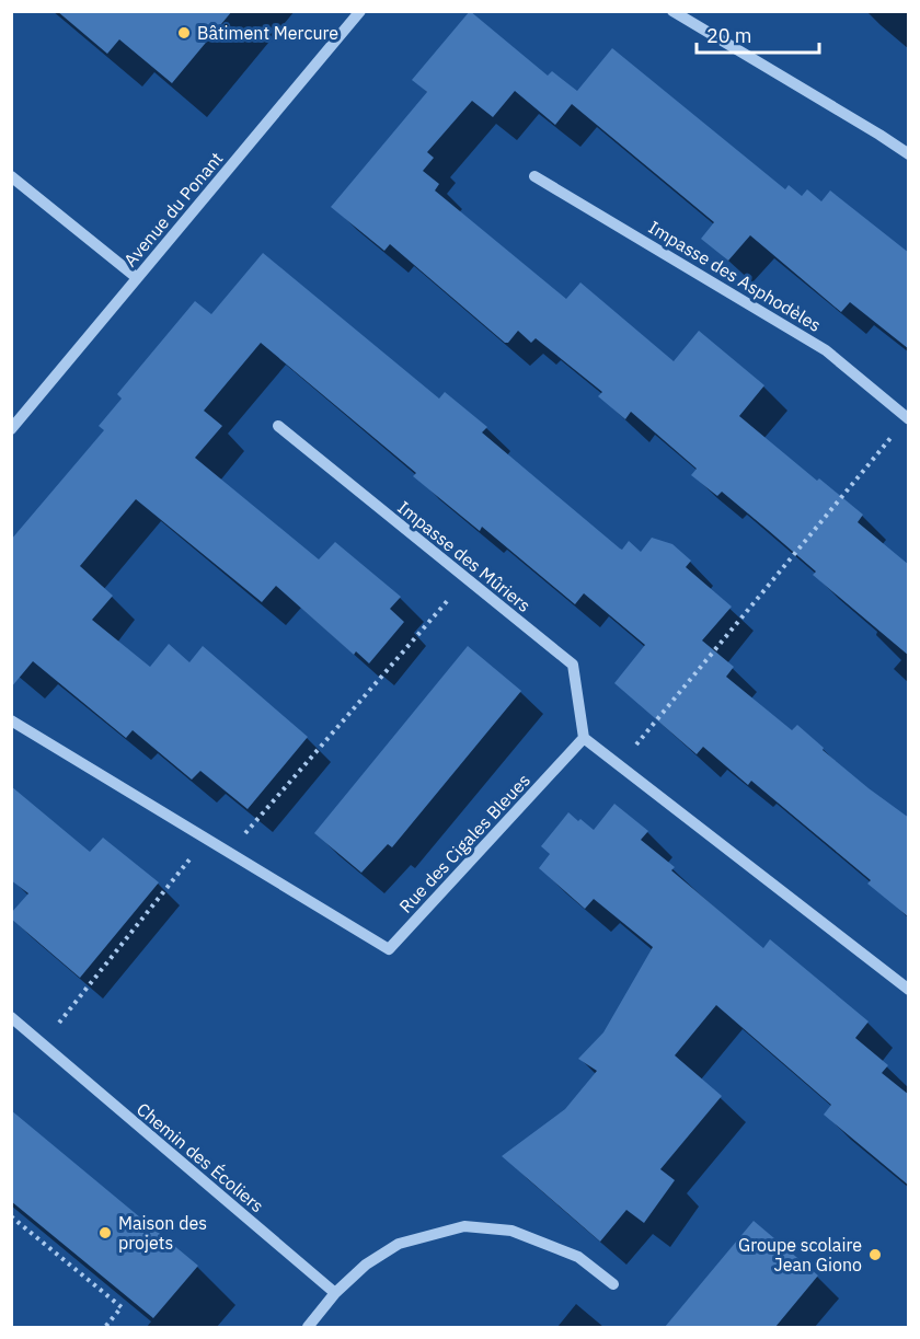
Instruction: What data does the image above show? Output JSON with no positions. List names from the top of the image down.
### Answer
{
  "streets": {
    "street": [
      "Avenue du Ponant",
      "Impasse des Asphodèles",
      "Impasse des Mûriers",
      "Rue des Cigales Bleues",
      "Chemin des Écoliers"
    ]
  },
  "crossings": [
    ["Impasse des Mûriers", "Rue des Cigales Bleues"]
  ],
  "places": ["Bâtiment Mercure", "Maison des projets", "Groupe scolaire Jean Giono"],
  "scale_bar": "20 m"
}
